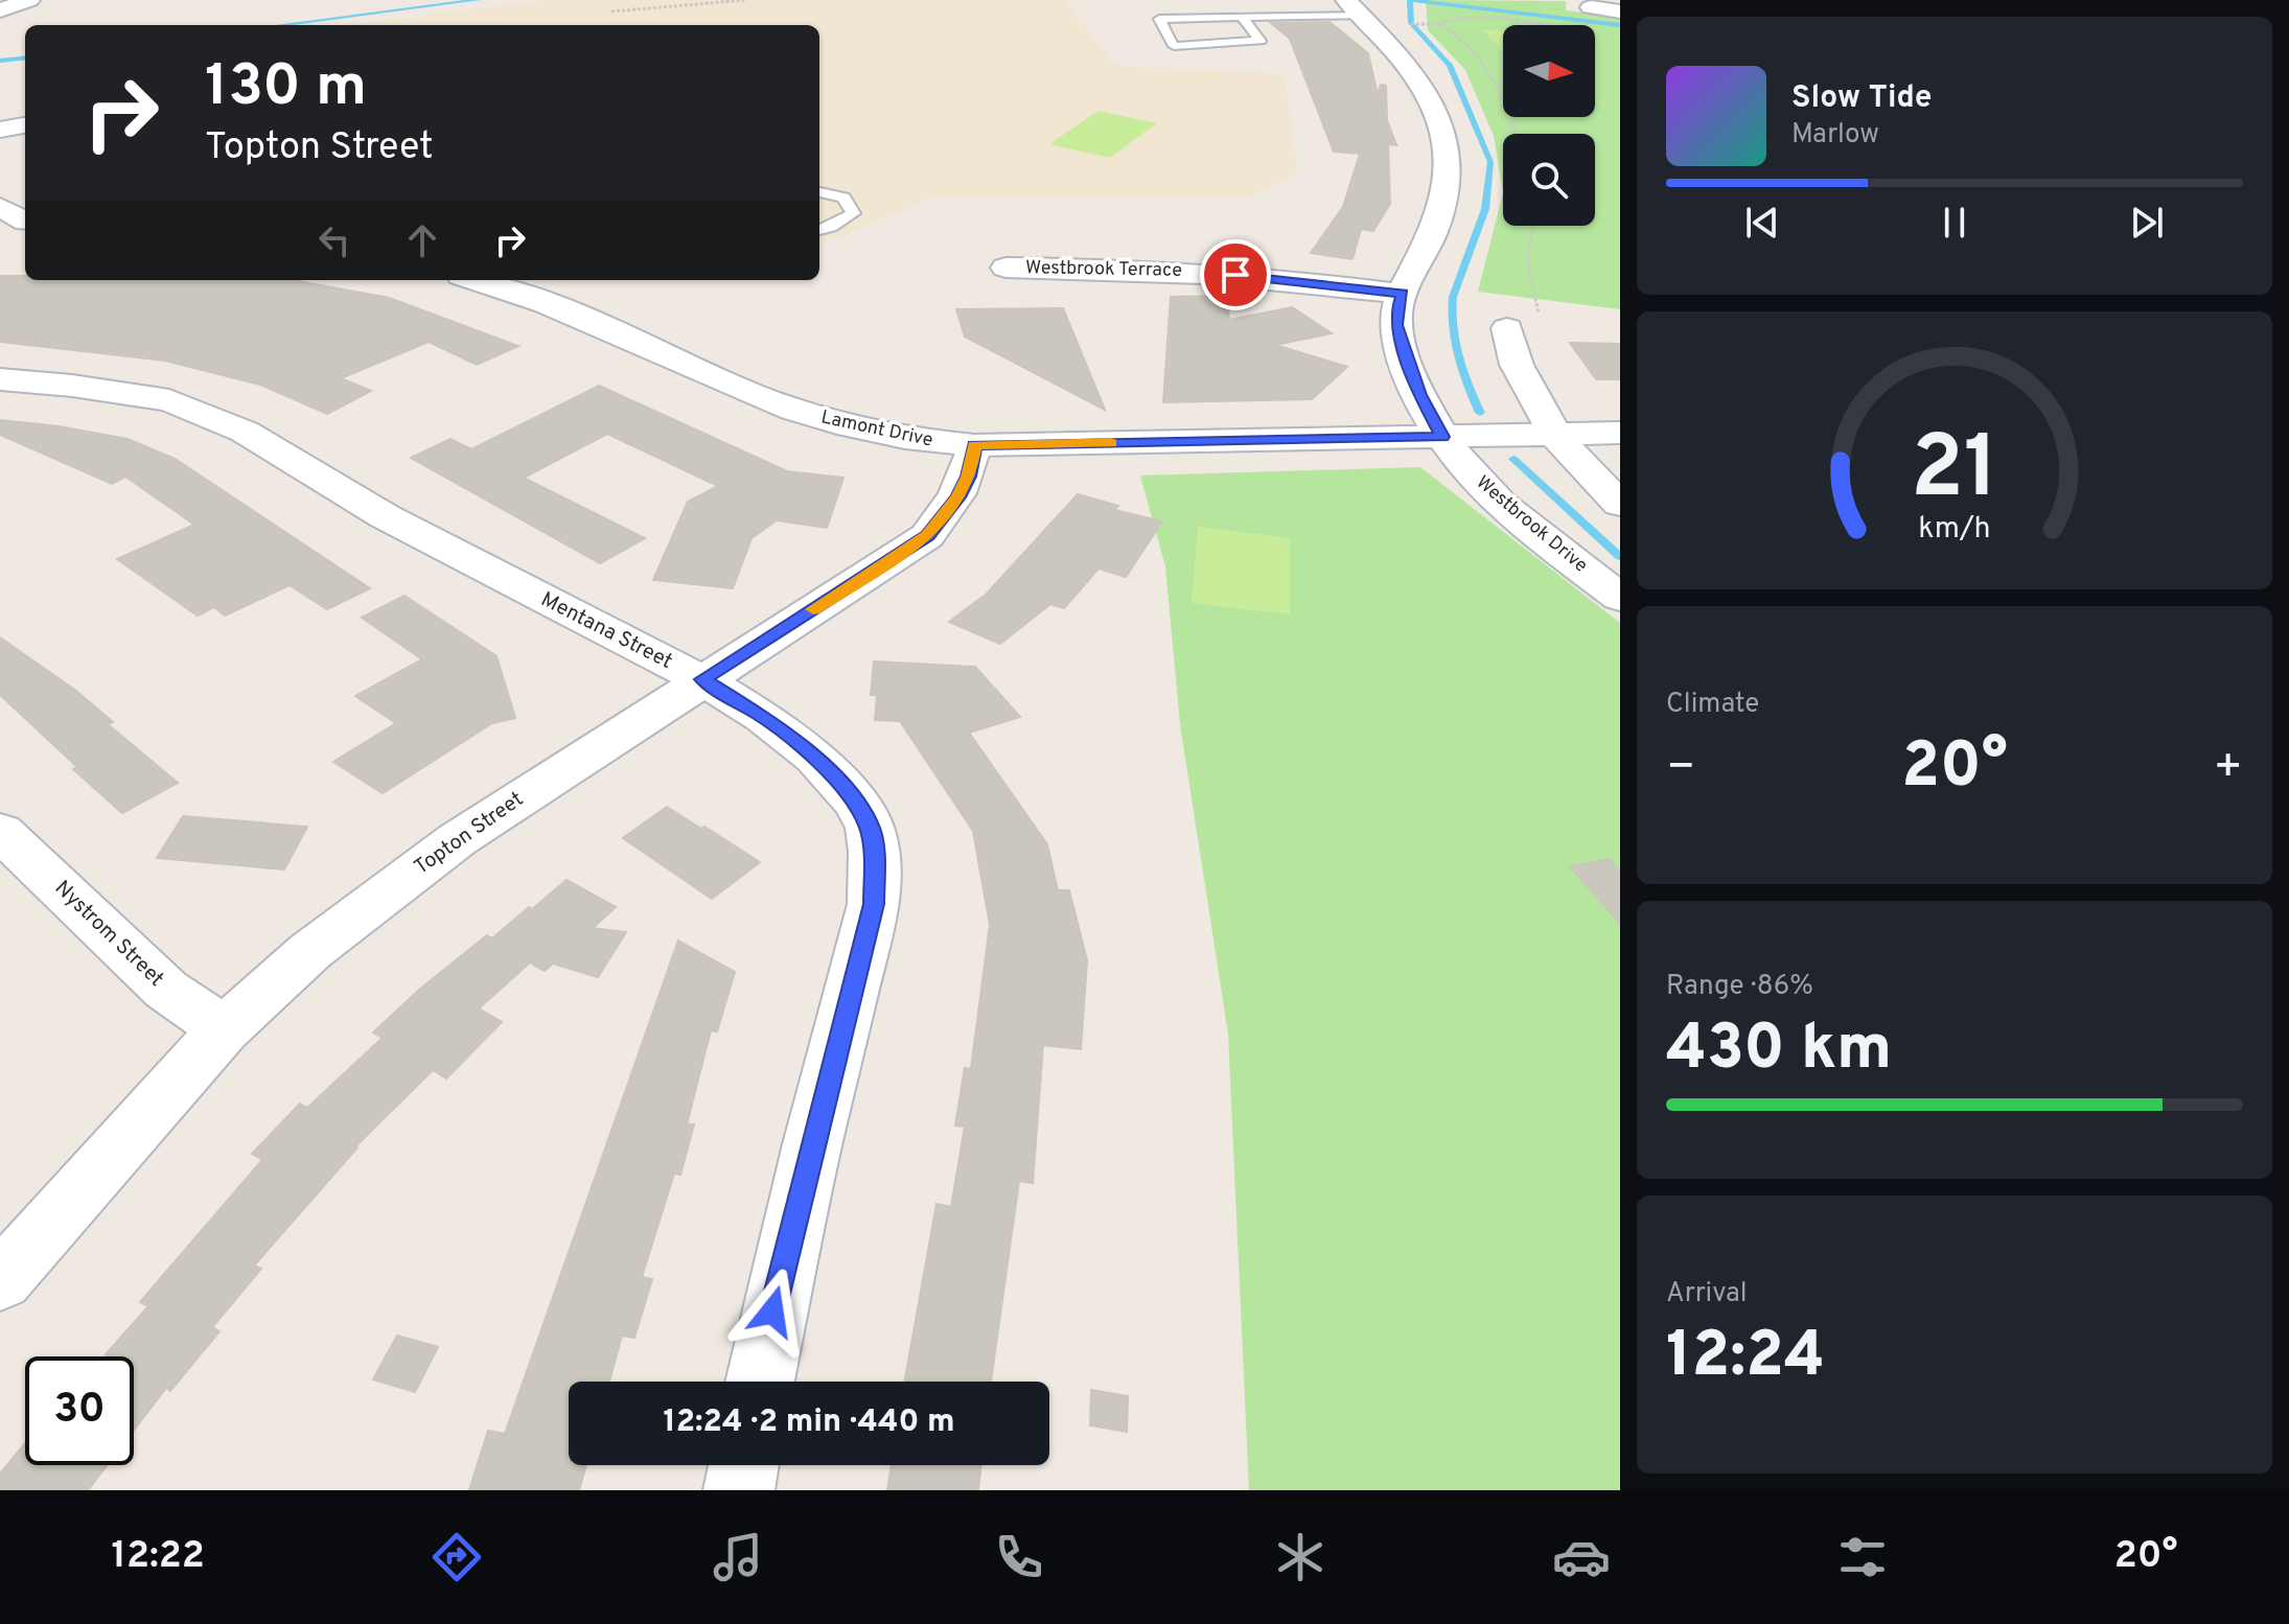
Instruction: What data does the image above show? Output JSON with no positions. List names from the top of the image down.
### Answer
{
  "streets": {
    "street": [
      "Westbrook Terrace",
      "Lamont Drive",
      "Westbrook Drive",
      "Mentana Street",
      "Topton Street",
      "Nystrom Street"
    ]
  },
  "crossings": [
    ["Westbrook Terrace", "Westbrook Drive"],
    ["Lamont Drive", "Westbrook Drive"],
    ["Lamont Drive", "Topton Street"],
    ["Mentana Street", "Topton Street"],
    ["Topton Street", "Nystrom Street"]
  ],
  "north": "right",
  "page": {
    "turn": ["130 m", "Topton Street"],
    "song": ["Slow Tide", "Marlow"],
    "tile": [
      "Climate",
      ["Range · 86%", "430 km"],
      ["Arrival", "12:24"]
    ],
    "heat": ["−", "20°", "+"],
    "limit": "30",
    "trip": "12:24 · 2 min · 440 m",
    "tabs": ["12:22", "20°"],
    "gauge": ["21", "km/h"]
  }
}
